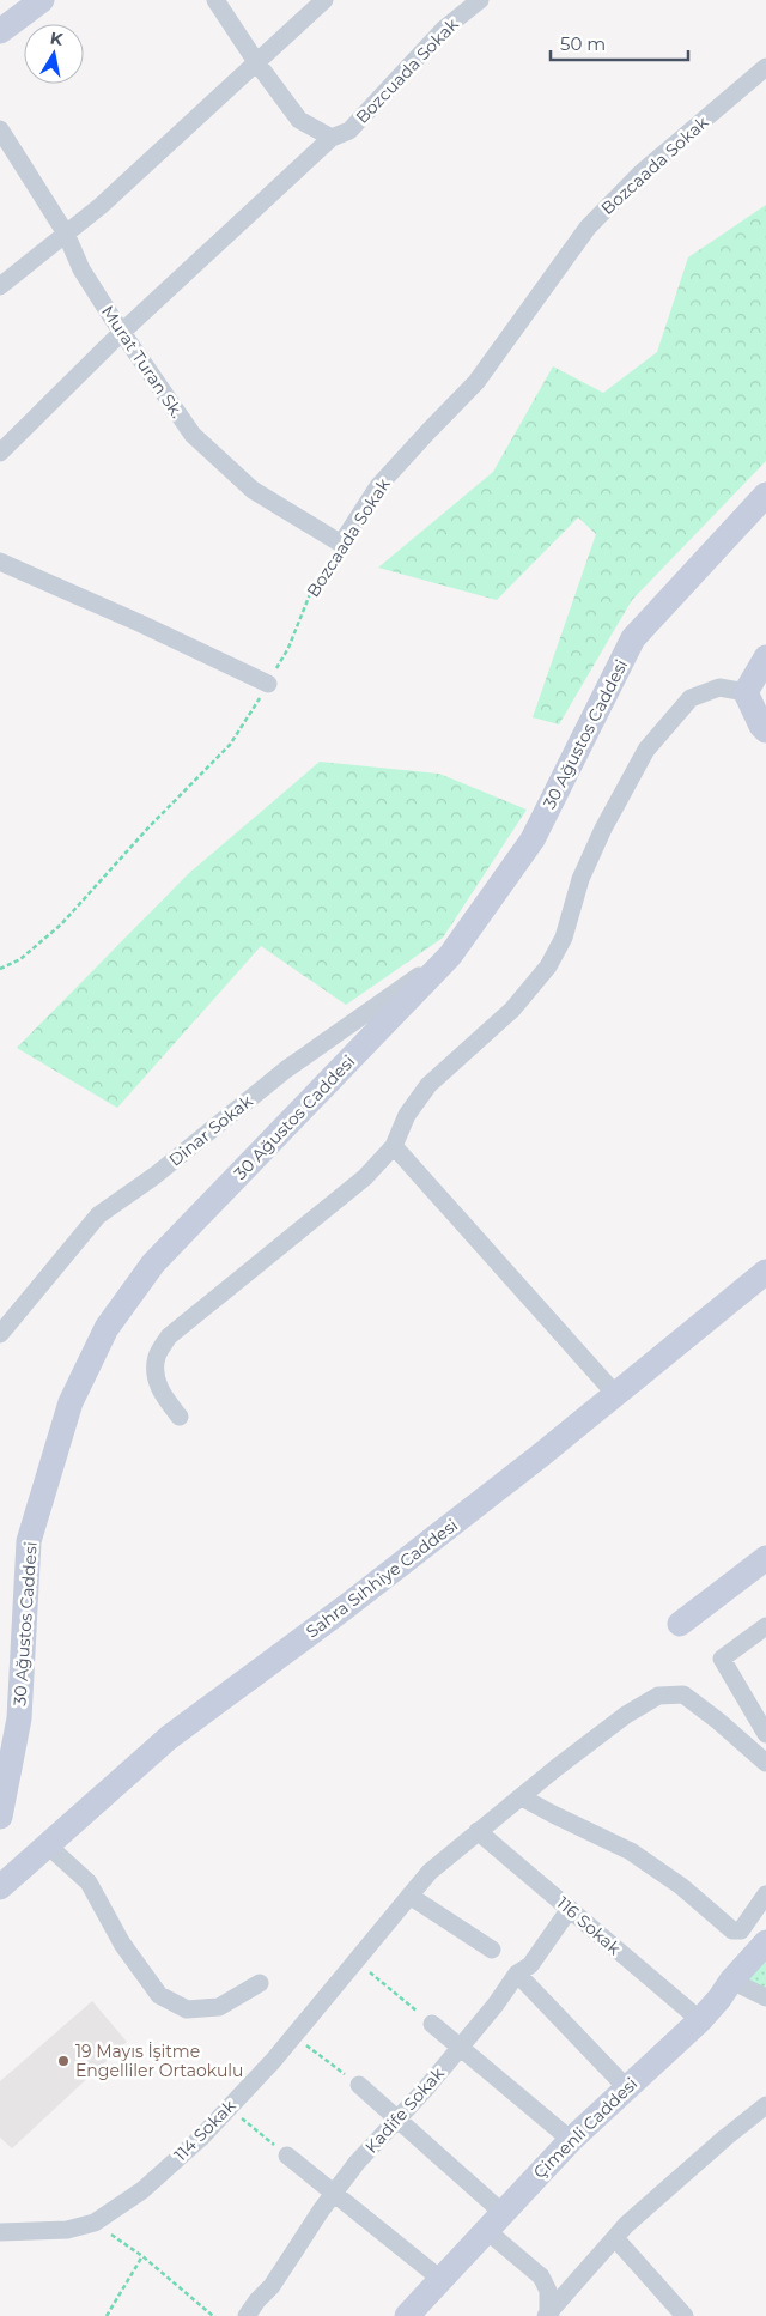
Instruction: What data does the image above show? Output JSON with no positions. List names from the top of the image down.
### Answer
{
  "streets": {
    "street": [
      "Bozcuada Sokak",
      "Bozcaada Sokak",
      "Murat Turan Sk.",
      "30 Ağustos Caddesi",
      "Dinar Sokak",
      "Sahra Sıhhiye Caddesi",
      "116 Sokak",
      "Kadife Sokak",
      "Çimenli Caddesi",
      "114 Sokak"
    ]
  },
  "crossings": [
    ["Bozcuada Sokak", "Murat Turan Sk."],
    ["Bozcaada Sokak", "Murat Turan Sk."],
    ["30 Ağustos Caddesi", "Dinar Sokak"],
    ["116 Sokak", "Kadife Sokak"],
    ["116 Sokak", "Çimenli Caddesi"],
    ["116 Sokak", "114 Sokak"]
  ],
  "places": ["19 Mayıs İşitme Engelliler Ortaokulu"],
  "scale_bar": "50 m",
  "north": "top"
}
